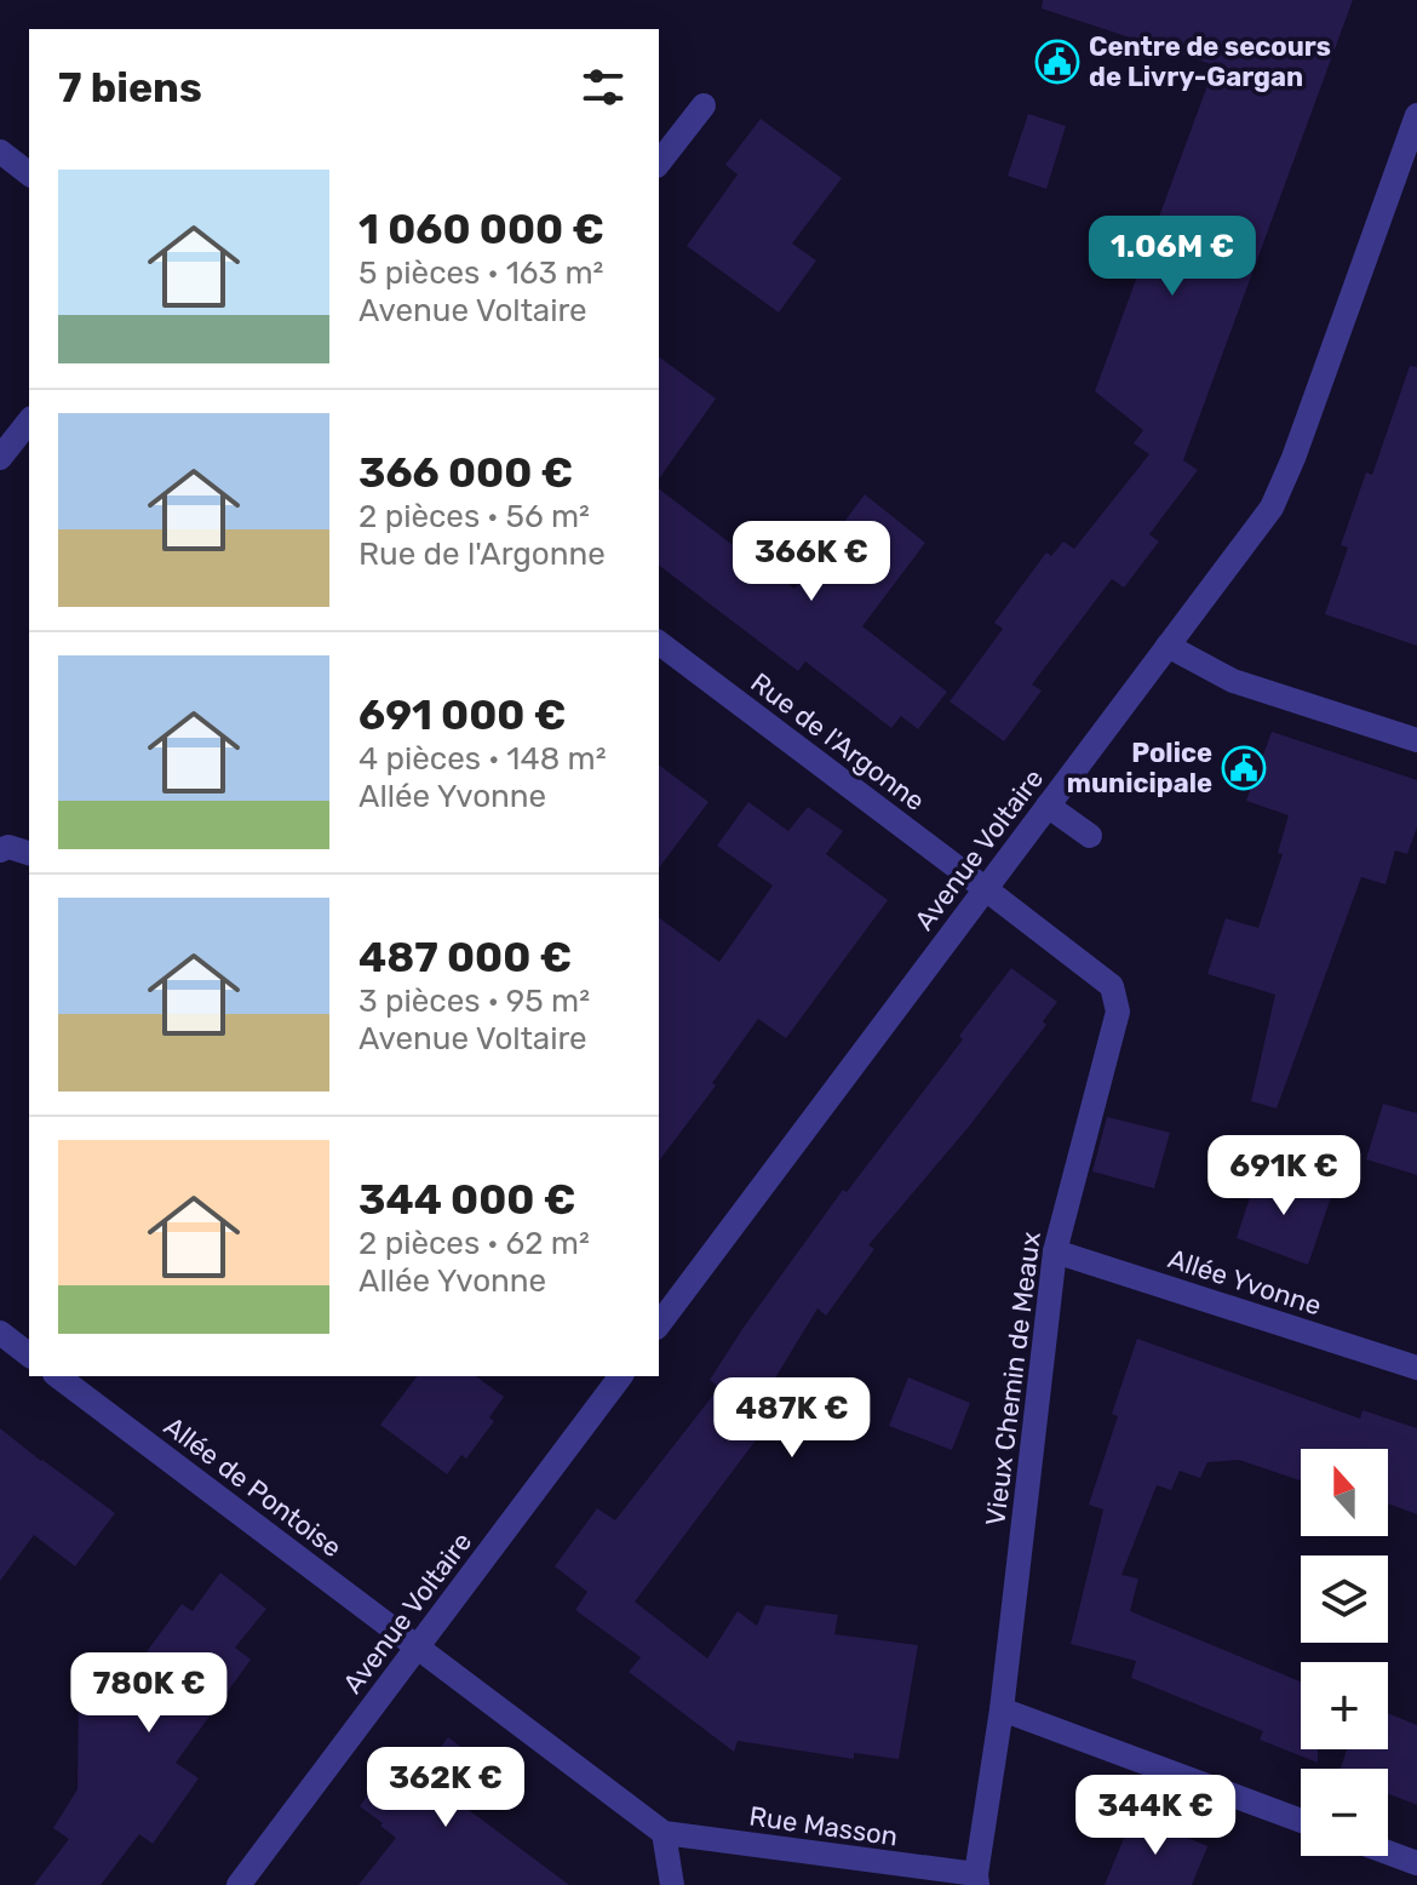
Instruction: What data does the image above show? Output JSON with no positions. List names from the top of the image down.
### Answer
{
  "streets": {
    "street": [
      "Rue de l'Argonne",
      "Avenue Voltaire",
      "Allée Yvonne",
      "Vieux Chemin de Meaux",
      "Allée de Pontoise",
      "Rue Masson"
    ]
  },
  "crossings": [
    ["Rue de l'Argonne", "Avenue Voltaire"],
    ["Rue de l'Argonne", "Vieux Chemin de Meaux"],
    ["Avenue Voltaire", "Vieux Chemin de Meaux"],
    ["Avenue Voltaire", "Allée de Pontoise"],
    ["Avenue Voltaire", "Rue Masson"],
    ["Allée Yvonne", "Vieux Chemin de Meaux"],
    ["Vieux Chemin de Meaux", "Rue Masson"],
    ["Allée de Pontoise", "Rue Masson"]
  ],
  "places": {
    "public building": ["Centre de secours de Livry-Gargan", "Police municipale"]
  },
  "north": "top",
  "page": {
    "heading": "7 biens",
    "list": [
      {
        "name": "1 060 000 €",
        "note": "5 pièces · 163 m² · Avenue Voltaire"
      },
      {
        "name": "366 000 €",
        "note": "2 pièces · 56 m² · Rue de l'Argonne"
      },
      {
        "name": "691 000 €",
        "note": "4 pièces · 148 m² · Allée Yvonne"
      },
      {
        "name": "487 000 €",
        "note": "3 pièces · 95 m² · Avenue Voltaire"
      },
      {
        "name": "344 000 €",
        "note": "2 pièces · 62 m² · Allée Yvonne"
      }
    ],
    "price": [
      "1.06M €",
      "366K €",
      "691K €",
      "487K €",
      "780K €",
      "362K €",
      "344K €"
    ],
    "map_buttons": ["+", "−"]
  }
}
